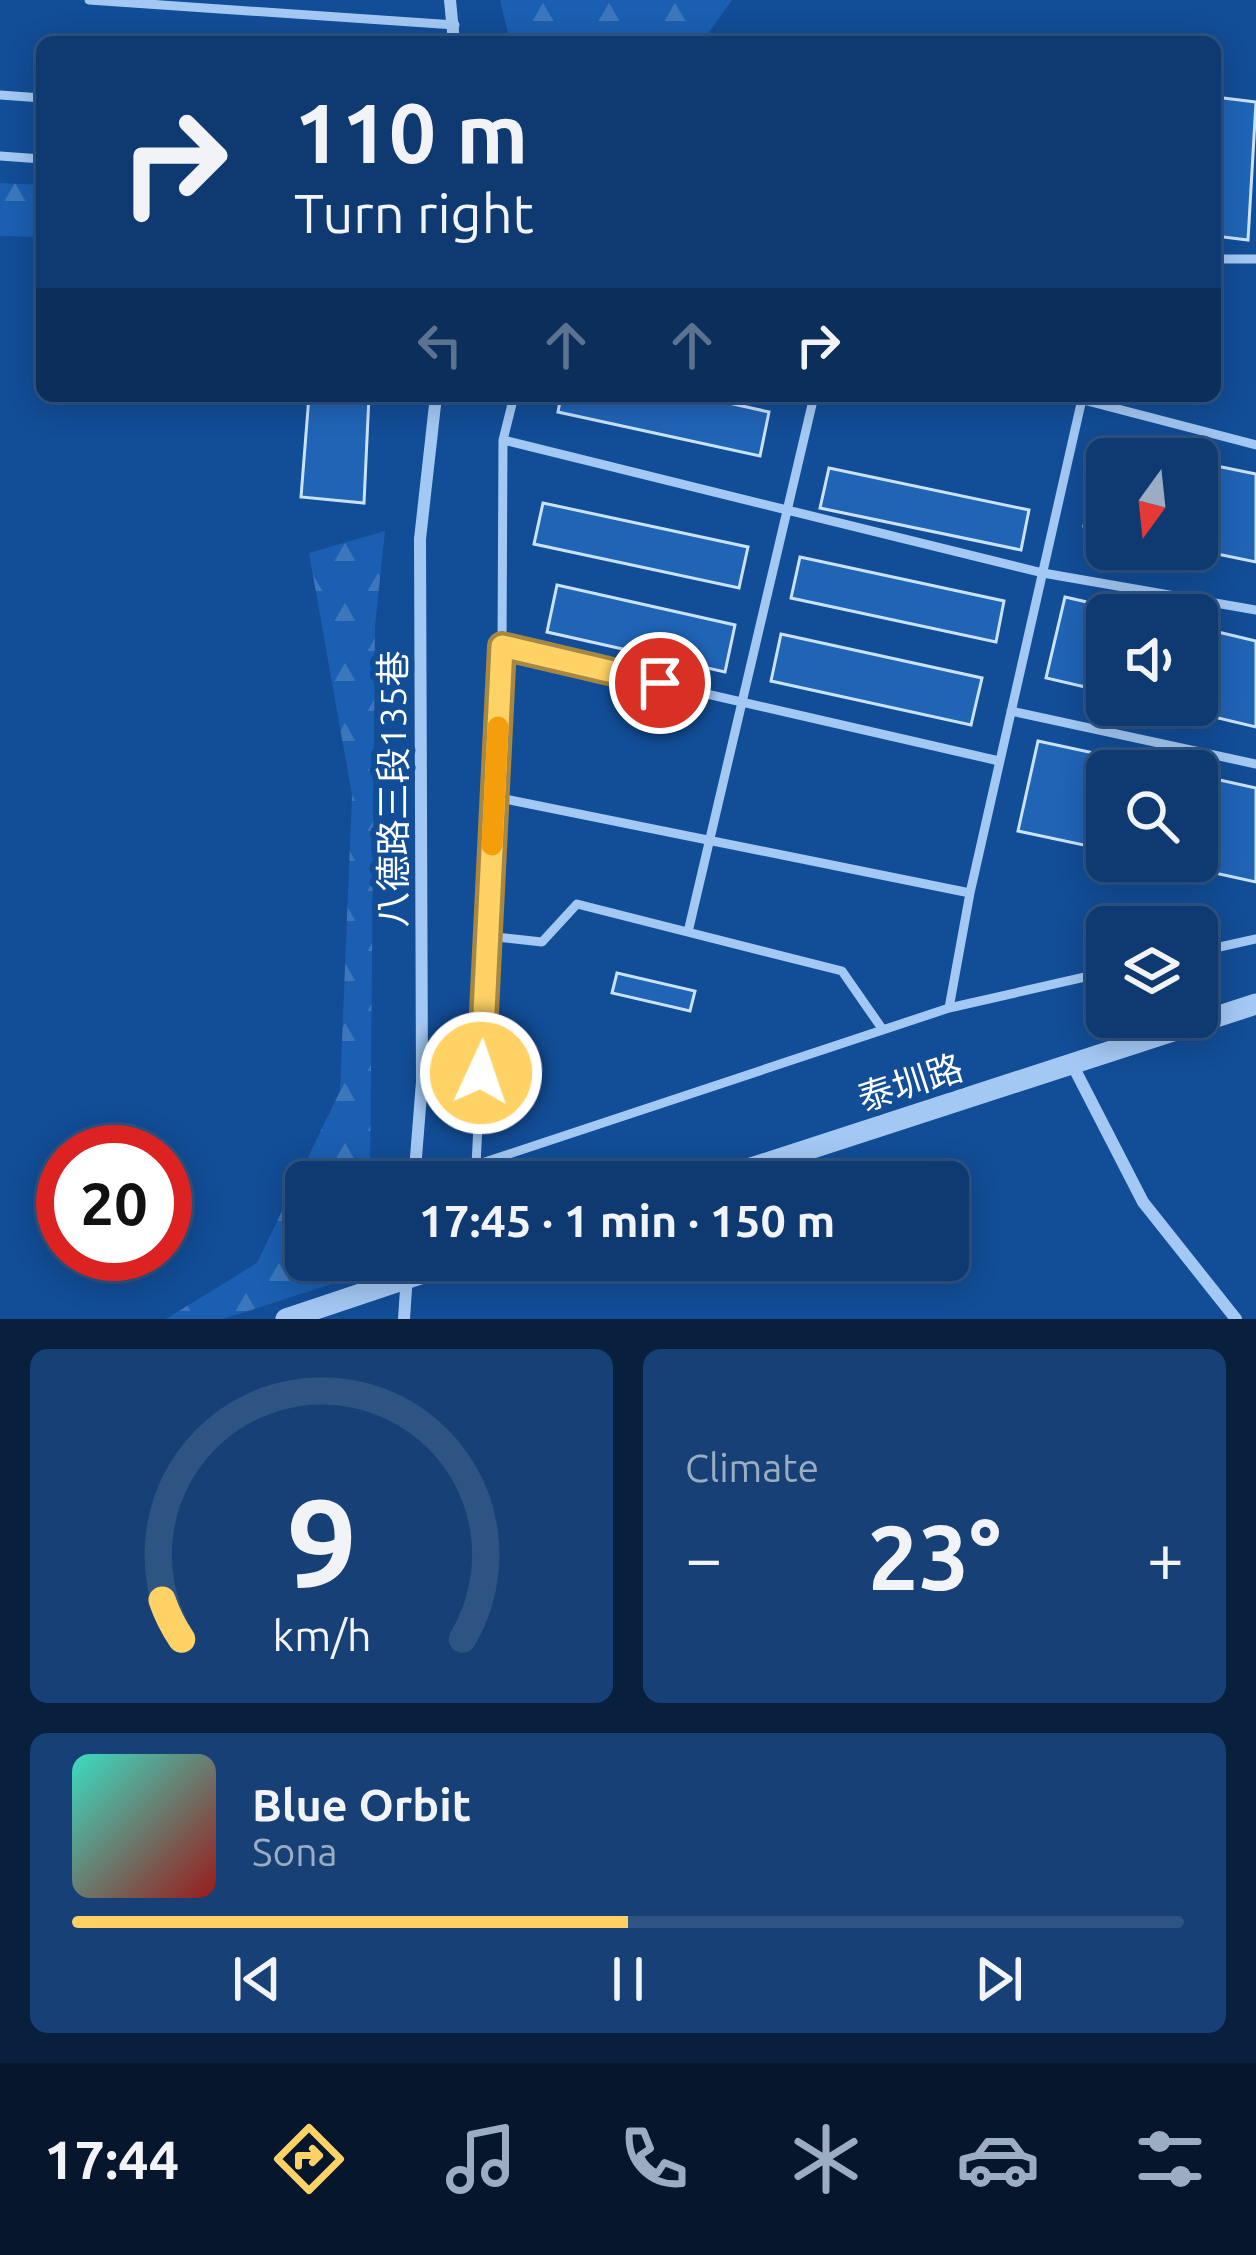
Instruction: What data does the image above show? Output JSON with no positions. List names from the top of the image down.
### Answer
{
  "streets": {
    "street": ["八德路三段135巷", "泰圳路"]
  },
  "north": "bottom",
  "page": {
    "turn": ["110 m", "Turn right"],
    "limit": "20",
    "trip": "17:45 · 1 min · 150 m",
    "tile": "Climate",
    "heat": ["−", "23°", "+"],
    "song": ["Blue Orbit", "Sona"],
    "tabs": "17:44",
    "gauge": ["9", "km/h"]
  }
}
